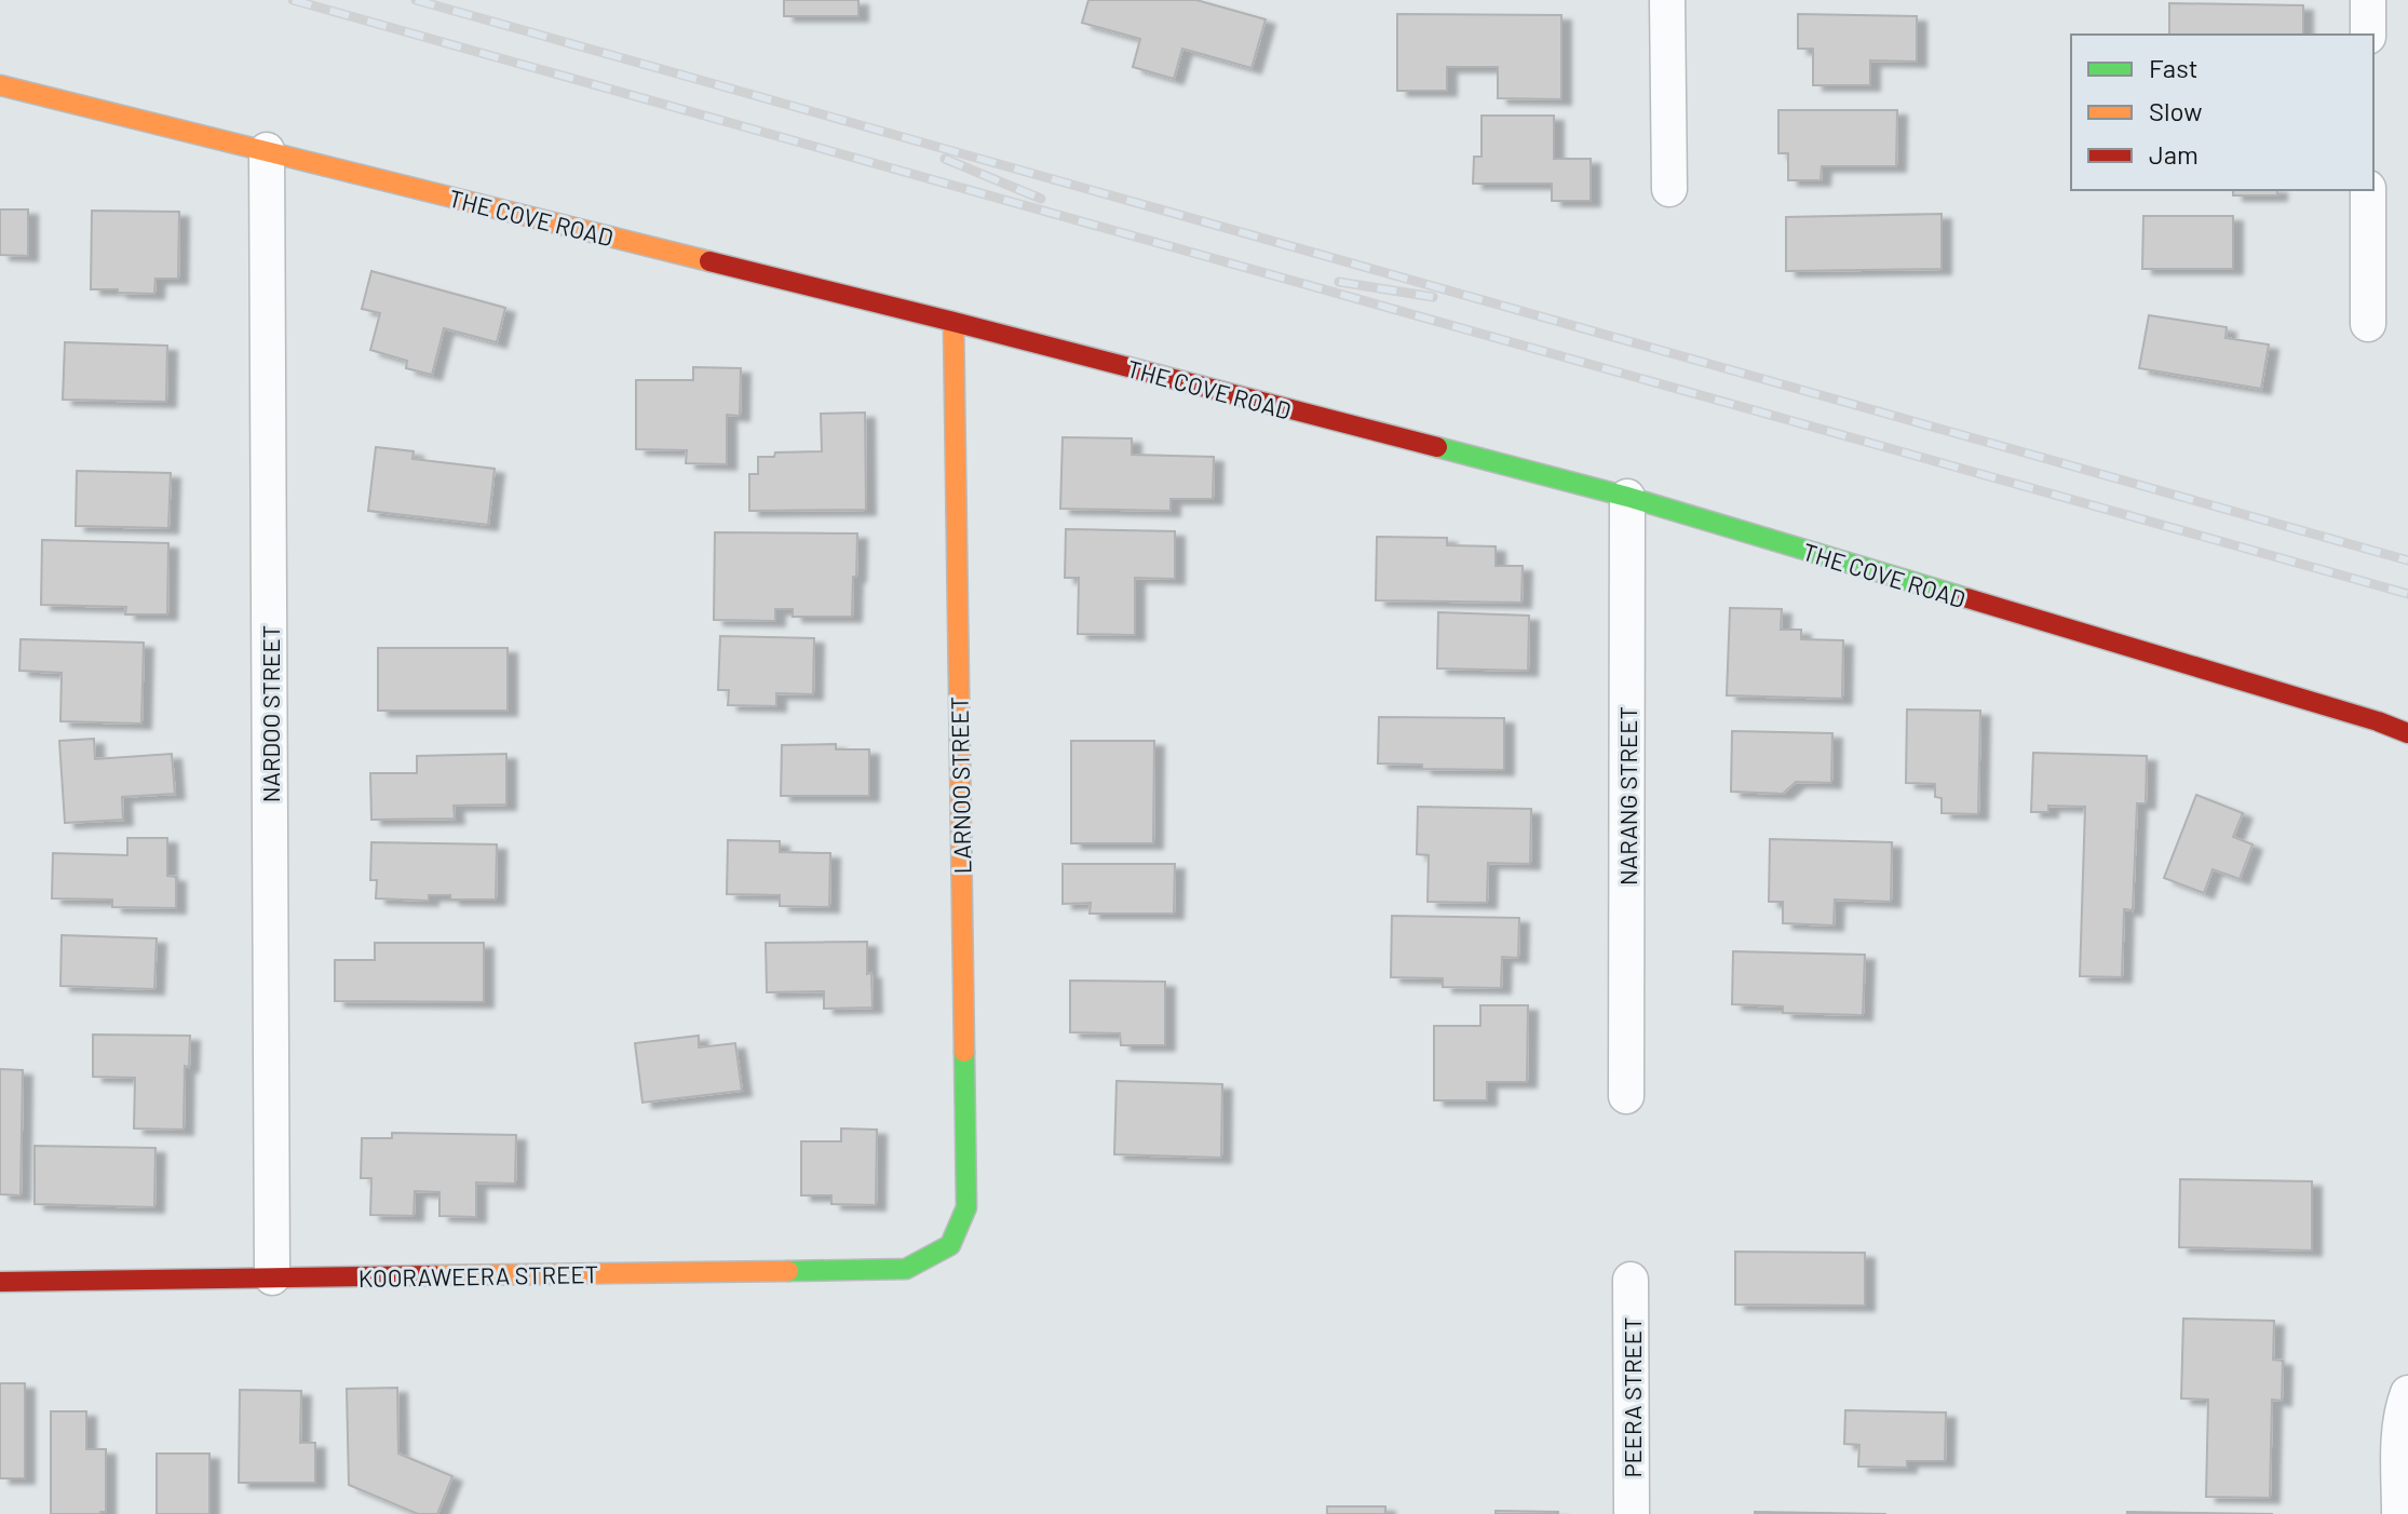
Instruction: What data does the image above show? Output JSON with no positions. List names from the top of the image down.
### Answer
{
  "streets": {
    "street": [
      "THE COVE ROAD",
      "NARDOO STREET",
      "LARNOO STREET",
      "NARANG STREET",
      "KOORAWEERA STREET",
      "PEERA STREET"
    ]
  },
  "crossings": [
    ["THE COVE ROAD", "NARDOO STREET"],
    ["THE COVE ROAD", "LARNOO STREET"],
    ["THE COVE ROAD", "NARANG STREET"],
    ["NARDOO STREET", "KOORAWEERA STREET"],
    ["LARNOO STREET", "KOORAWEERA STREET"]
  ],
  "legend": ["Fast", "Slow", "Jam"]
}
